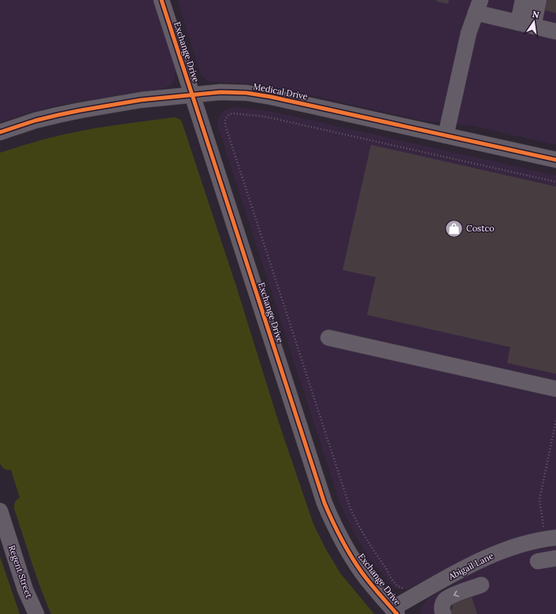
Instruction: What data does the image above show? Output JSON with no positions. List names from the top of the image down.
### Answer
{
  "streets": {
    "street": [
      "Exchange Drive",
      "Medical Drive",
      "Abigail Lane",
      "Regent Street"
    ]
  },
  "crossings": [
    ["Exchange Drive", "Medical Drive"],
    ["Exchange Drive", "Abigail Lane"]
  ],
  "places": {
    "shop": ["Costco"]
  },
  "north": "top"
}
